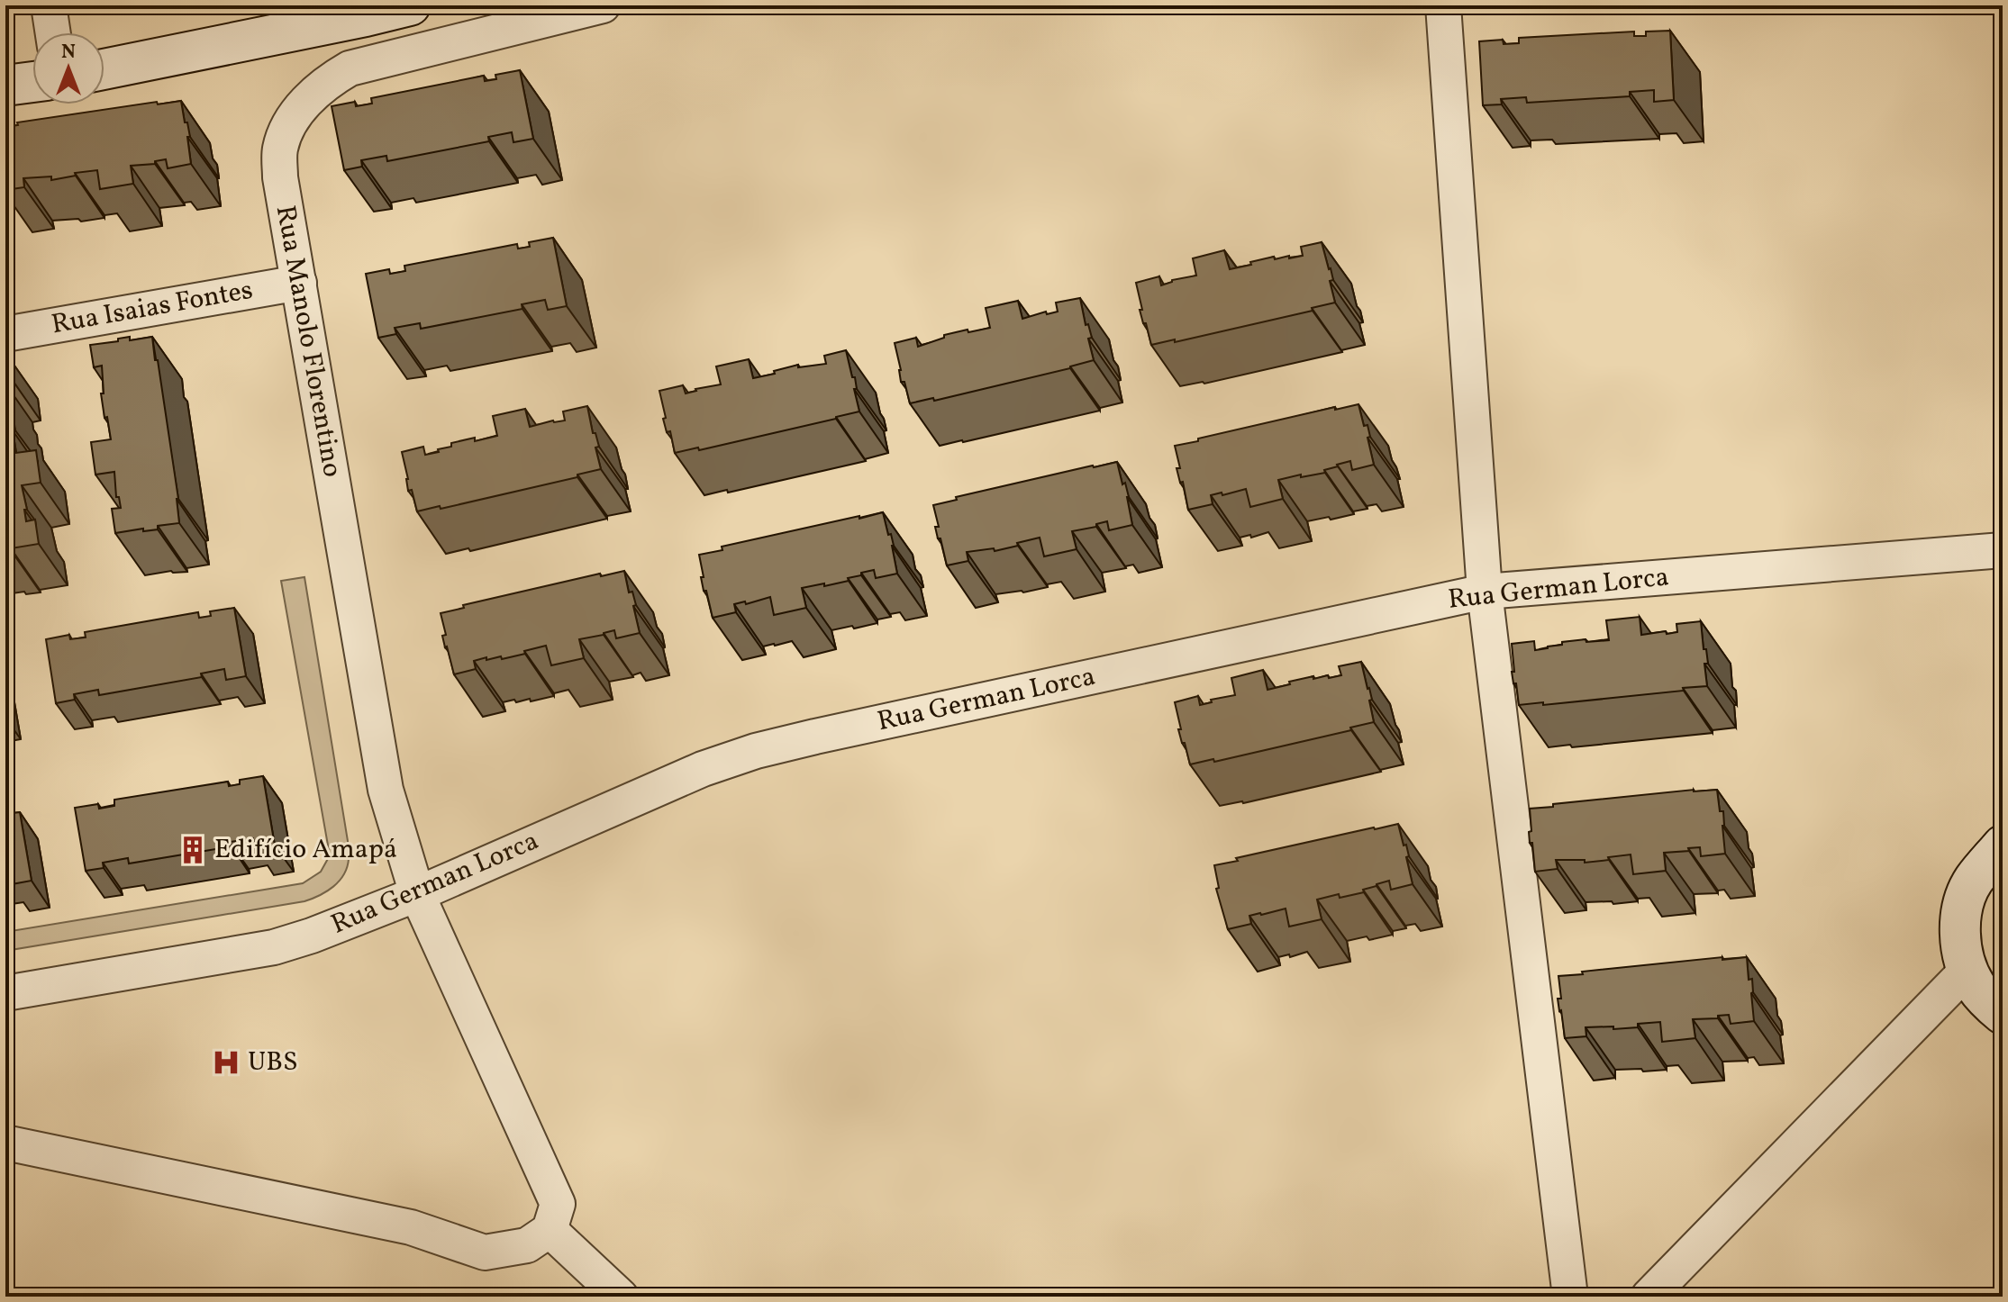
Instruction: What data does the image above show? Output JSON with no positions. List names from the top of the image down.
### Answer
{
  "streets": {
    "street": ["Rua Isaias Fontes", "Rua Manolo Florentino", "Rua German Lorca"]
  },
  "crossings": [
    ["Rua Isaias Fontes", "Rua Manolo Florentino"],
    ["Rua Manolo Florentino", "Rua German Lorca"]
  ],
  "places": {
    "building": ["Edifício Amapá"],
    "hospital": ["UBS"]
  },
  "north": "top"
}
